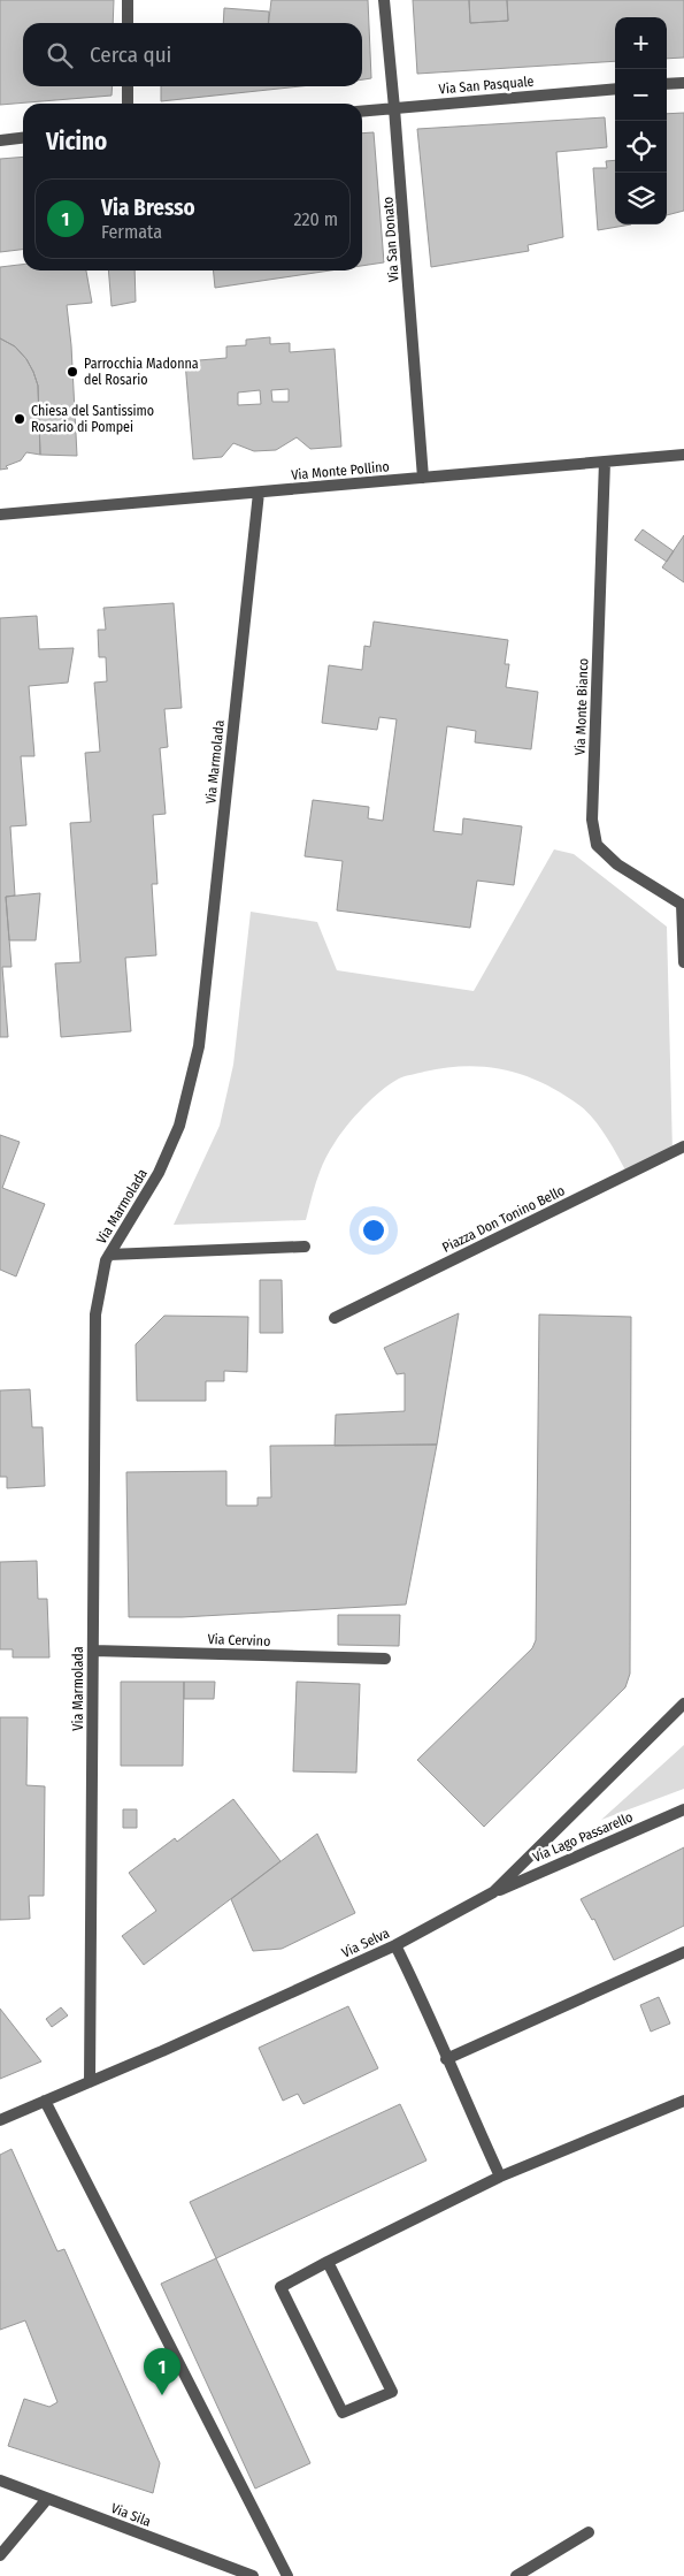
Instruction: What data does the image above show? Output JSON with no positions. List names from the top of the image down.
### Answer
{
  "streets": {
    "street": [
      "Via San Pasquale",
      "Via San Donato",
      "Via Monte Pollino",
      "Via Monte Bianco",
      "Via Marmolada",
      "Piazza Don Tonino Bello",
      "Via Cervino",
      "Via Lago Passarello",
      "Via Selva",
      "Via Sila"
    ]
  },
  "crossings": [
    ["Via San Pasquale", "Via San Donato"],
    ["Via San Donato", "Via Monte Pollino"],
    ["Via Monte Pollino", "Via Monte Bianco"],
    ["Via Monte Pollino", "Via Marmolada"],
    ["Via Marmolada", "Via Cervino"],
    ["Via Marmolada", "Via Selva"],
    ["Via Lago Passarello", "Via Selva"]
  ],
  "places": ["Parrocchia Madonna del Rosario", "Chiesa del Santissimo Rosario di Pompei"],
  "page": {
    "map_buttons": ["+", "−"],
    "search": "Cerca qui",
    "heading": "Vicino",
    "list": [
      {
        "mark": "1",
        "name": "Via Bresso",
        "note": "Fermata",
        "value": "220 m"
      }
    ],
    "pins": "1"
  }
}
